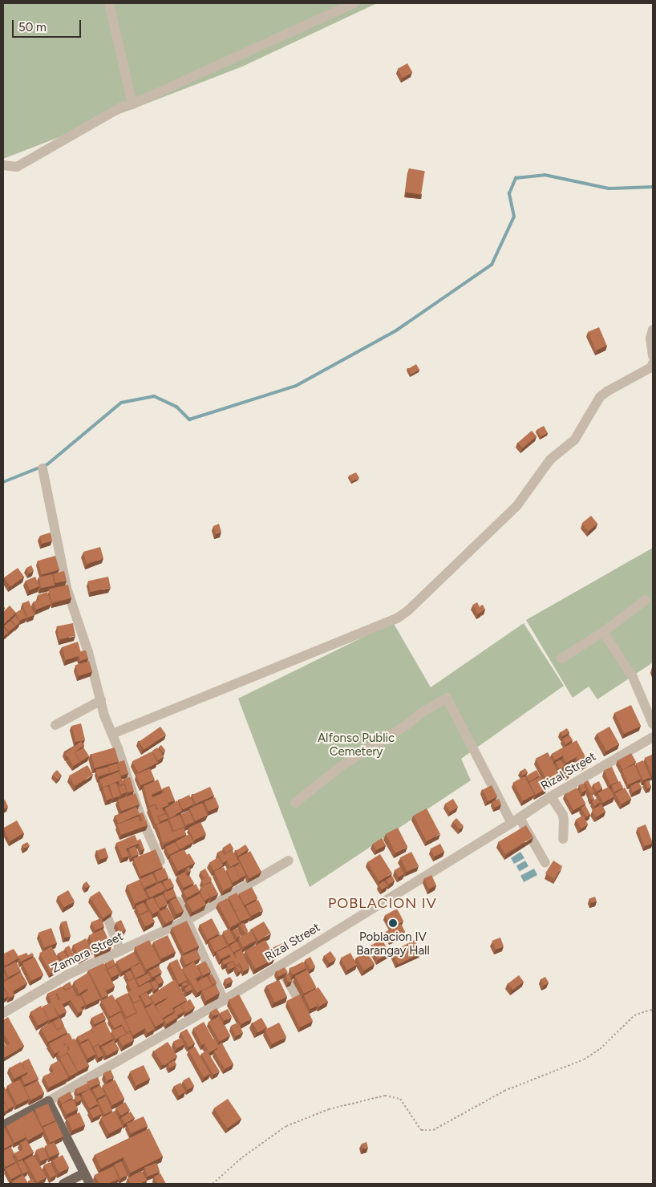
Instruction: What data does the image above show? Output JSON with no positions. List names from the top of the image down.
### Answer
{
  "streets": {
    "main road": ["Rizal Street"],
    "street": ["Zamora Street"]
  },
  "districts": ["POBLACION IV"],
  "parks": ["Alfonso Public Cemetery"],
  "places": ["Poblacion IV Barangay Hall"],
  "scale_bar": "50 m"
}
